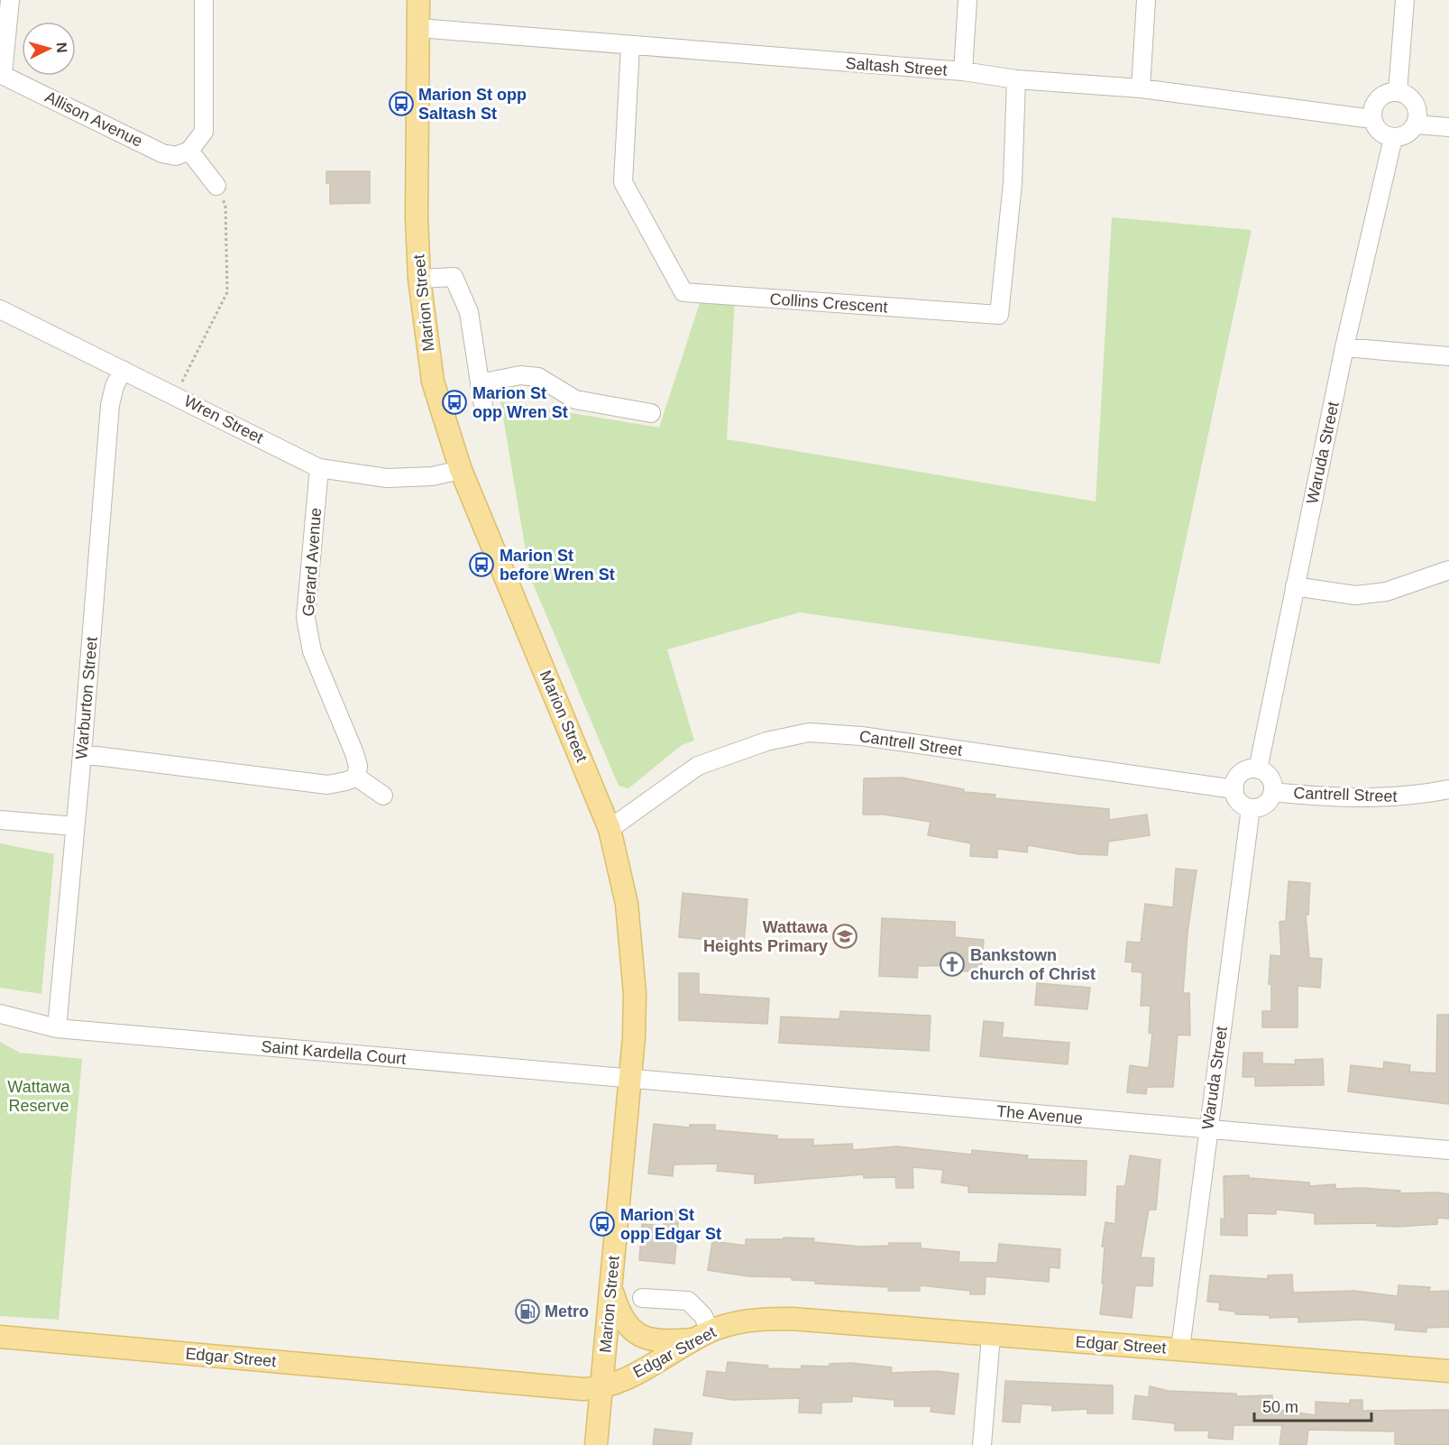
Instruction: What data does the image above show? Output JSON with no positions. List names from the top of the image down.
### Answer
{
  "streets": {
    "main road": ["Marion Street", "Edgar Street"],
    "street": [
      "Saltash Street",
      "Allison Avenue",
      "Collins Crescent",
      "Wren Street",
      "Waruda Street",
      "Gerard Avenue",
      "Warburton Street",
      "Cantrell Street",
      "Saint Kardella Court",
      "The Avenue"
    ]
  },
  "crossings": [
    ["Saltash Street", "Marion Street"],
    ["Saltash Street", "Collins Crescent"],
    ["Saltash Street", "Waruda Street"],
    ["Marion Street", "Wren Street"],
    ["Marion Street", "Cantrell Street"],
    ["Marion Street", "Saint Kardella Court"],
    ["Marion Street", "The Avenue"],
    ["Marion Street", "Edgar Street"],
    ["Wren Street", "Gerard Avenue"],
    ["Wren Street", "Warburton Street"],
    ["Waruda Street", "Cantrell Street"],
    ["Waruda Street", "The Avenue"],
    ["Waruda Street", "Edgar Street"],
    ["Warburton Street", "Saint Kardella Court"],
    ["Saint Kardella Court", "The Avenue"]
  ],
  "parks": ["Wattawa Reserve"],
  "places": {
    "bus stop": [
      "Marion St opp Saltash St",
      "Marion St opp Wren St",
      "Marion St before Wren St",
      "Marion St opp Edgar St"
    ],
    "school or university": ["Wattawa Heights Primary"],
    "church": ["Bankstown church of Christ"],
    "fuel station": ["Metro"]
  },
  "scale_bar": "50 m",
  "north": "right"
}
